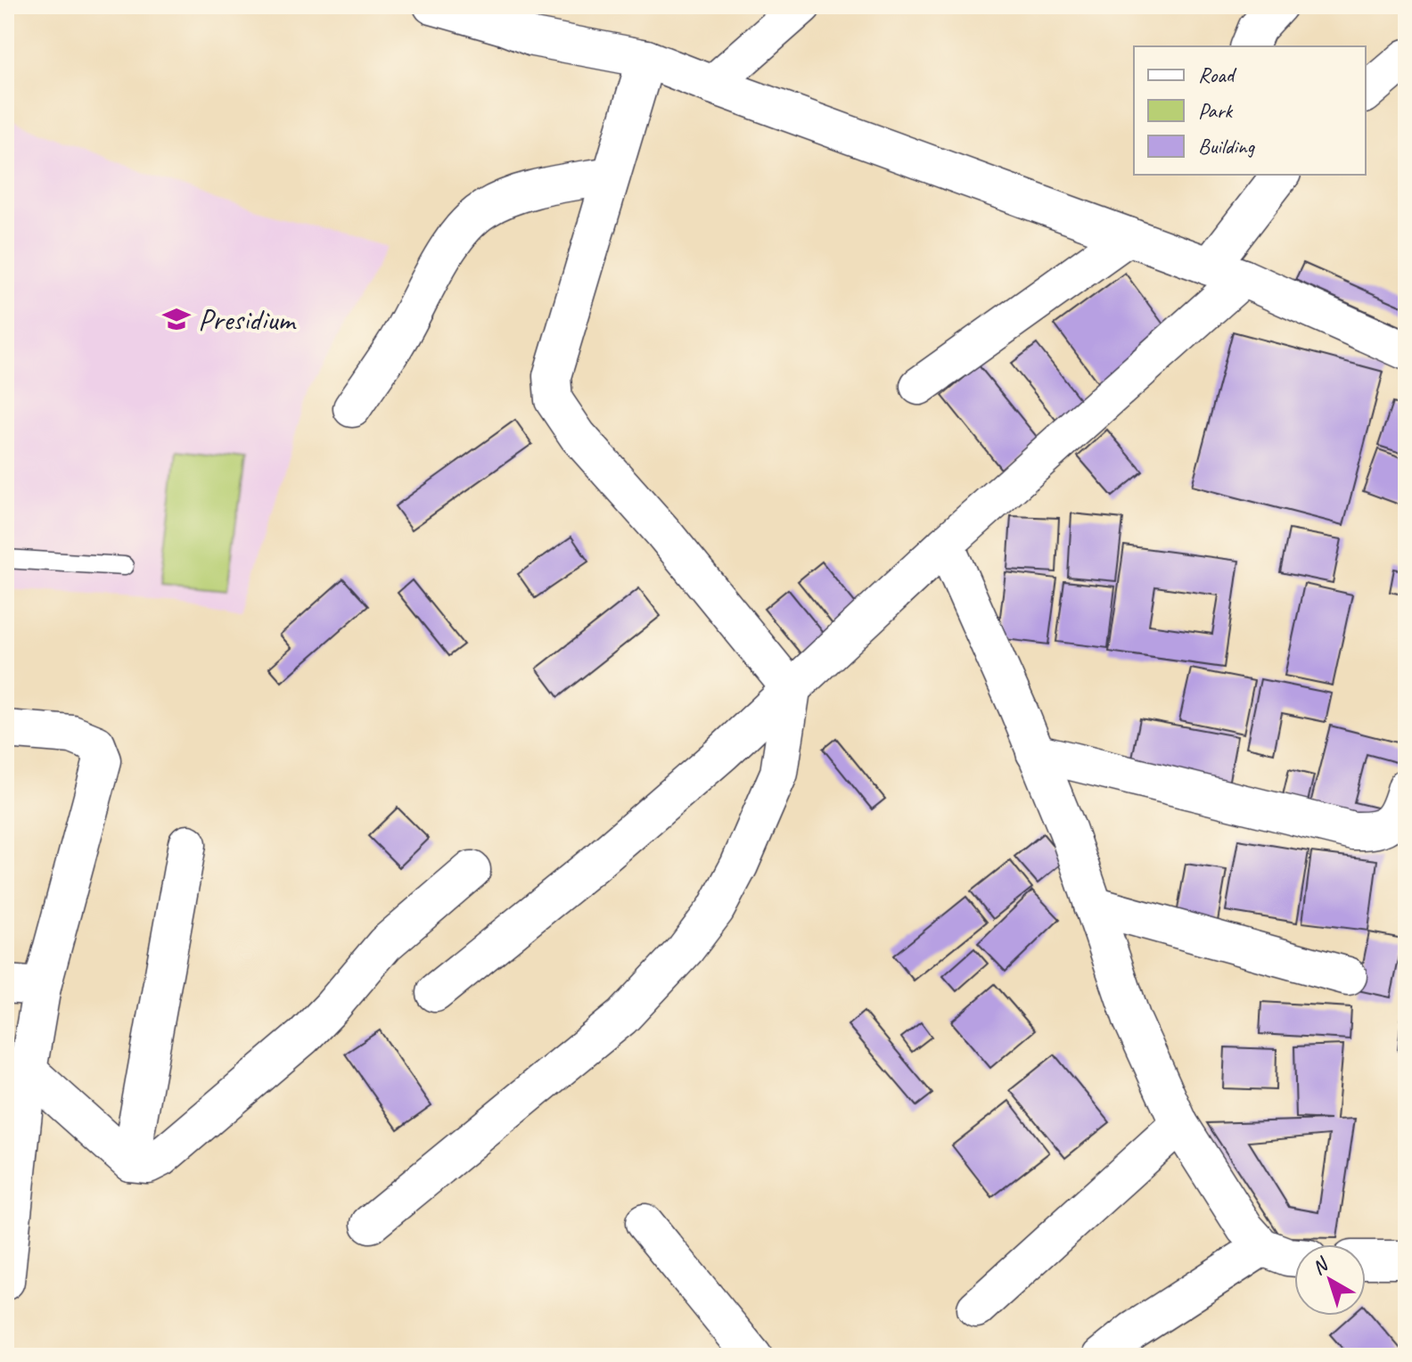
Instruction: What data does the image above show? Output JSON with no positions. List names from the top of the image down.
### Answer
{
  "places": {
    "school or university": ["Presidium"]
  },
  "legend": ["Road", "Park", "Building"],
  "north": "top left"
}
